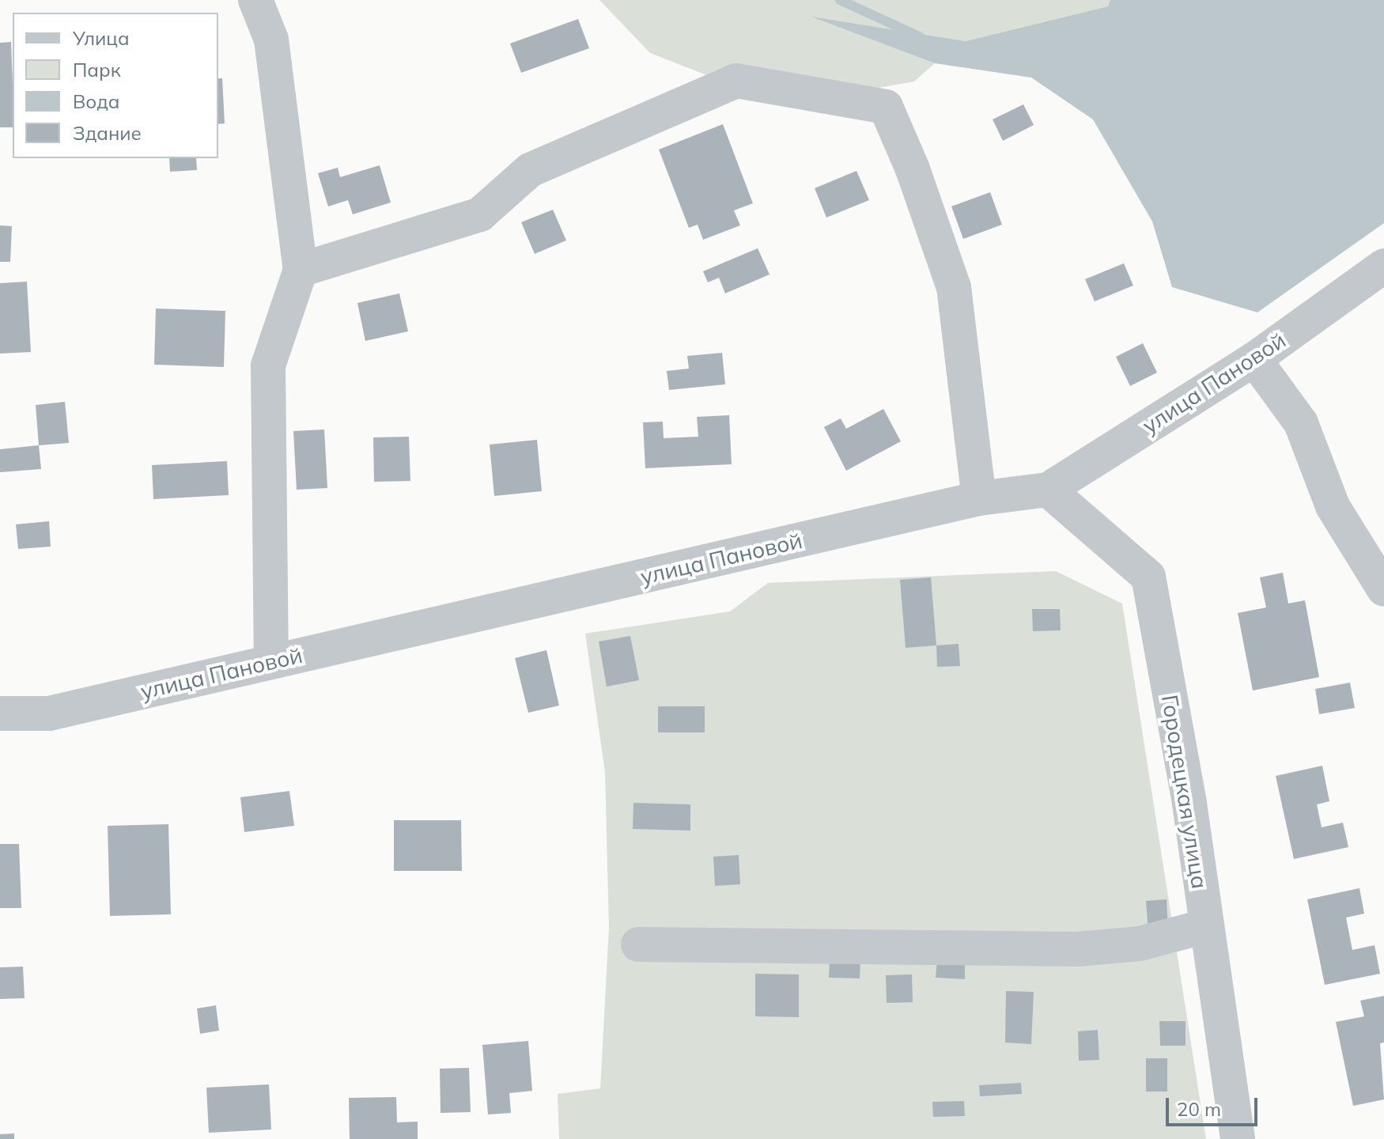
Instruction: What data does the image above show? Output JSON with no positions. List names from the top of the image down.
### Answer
{
  "streets": {
    "street": ["улица Пановой", "Городецкая улица"]
  },
  "crossings": [
    ["улица Пановой", "Городецкая улица"]
  ],
  "legend": [
    "Улица",
    "Парк",
    "Вода",
    "Здание"
  ],
  "scale_bar": "20 m"
}
